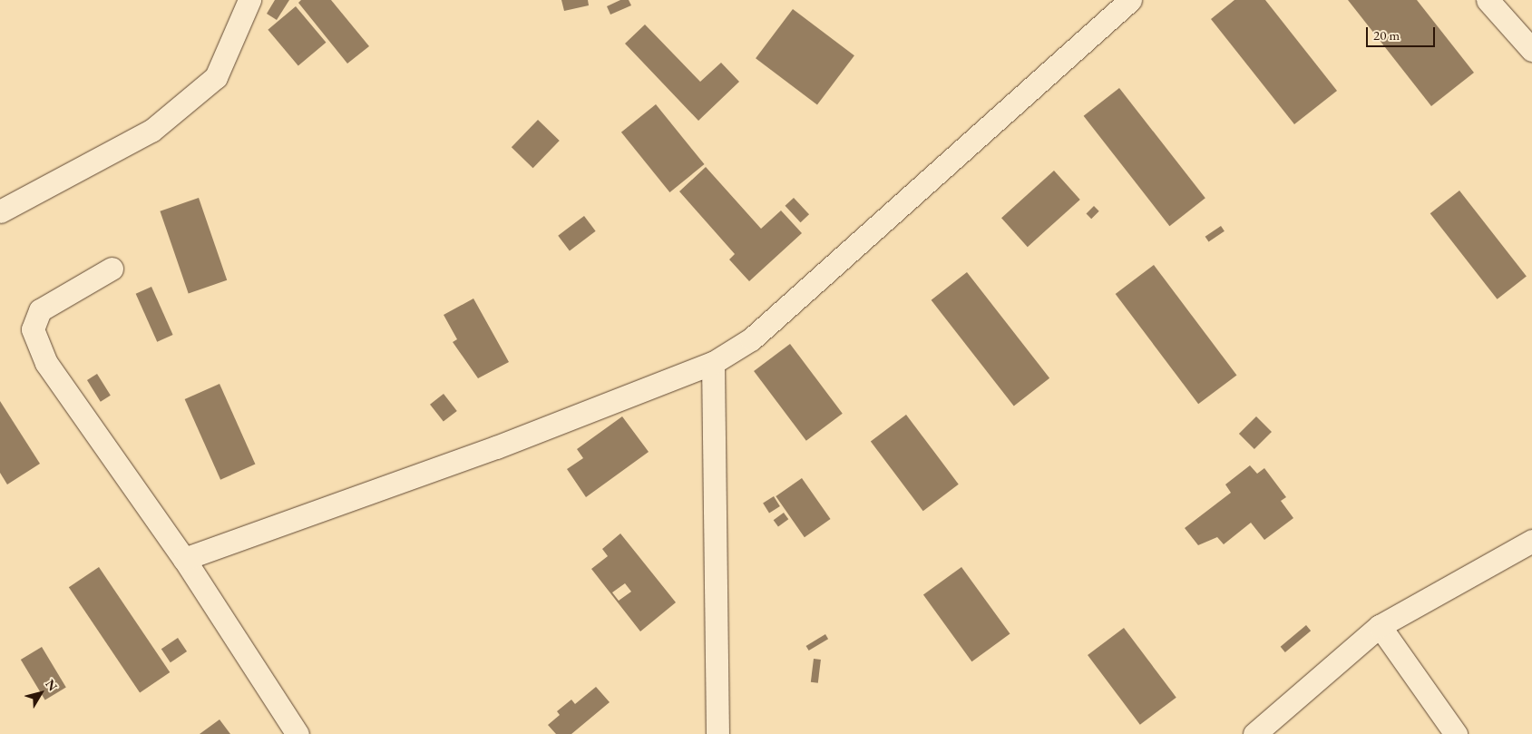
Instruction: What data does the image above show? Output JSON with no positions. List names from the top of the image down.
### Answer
{
  "scale_bar": "20 m",
  "north": "top right"
}
